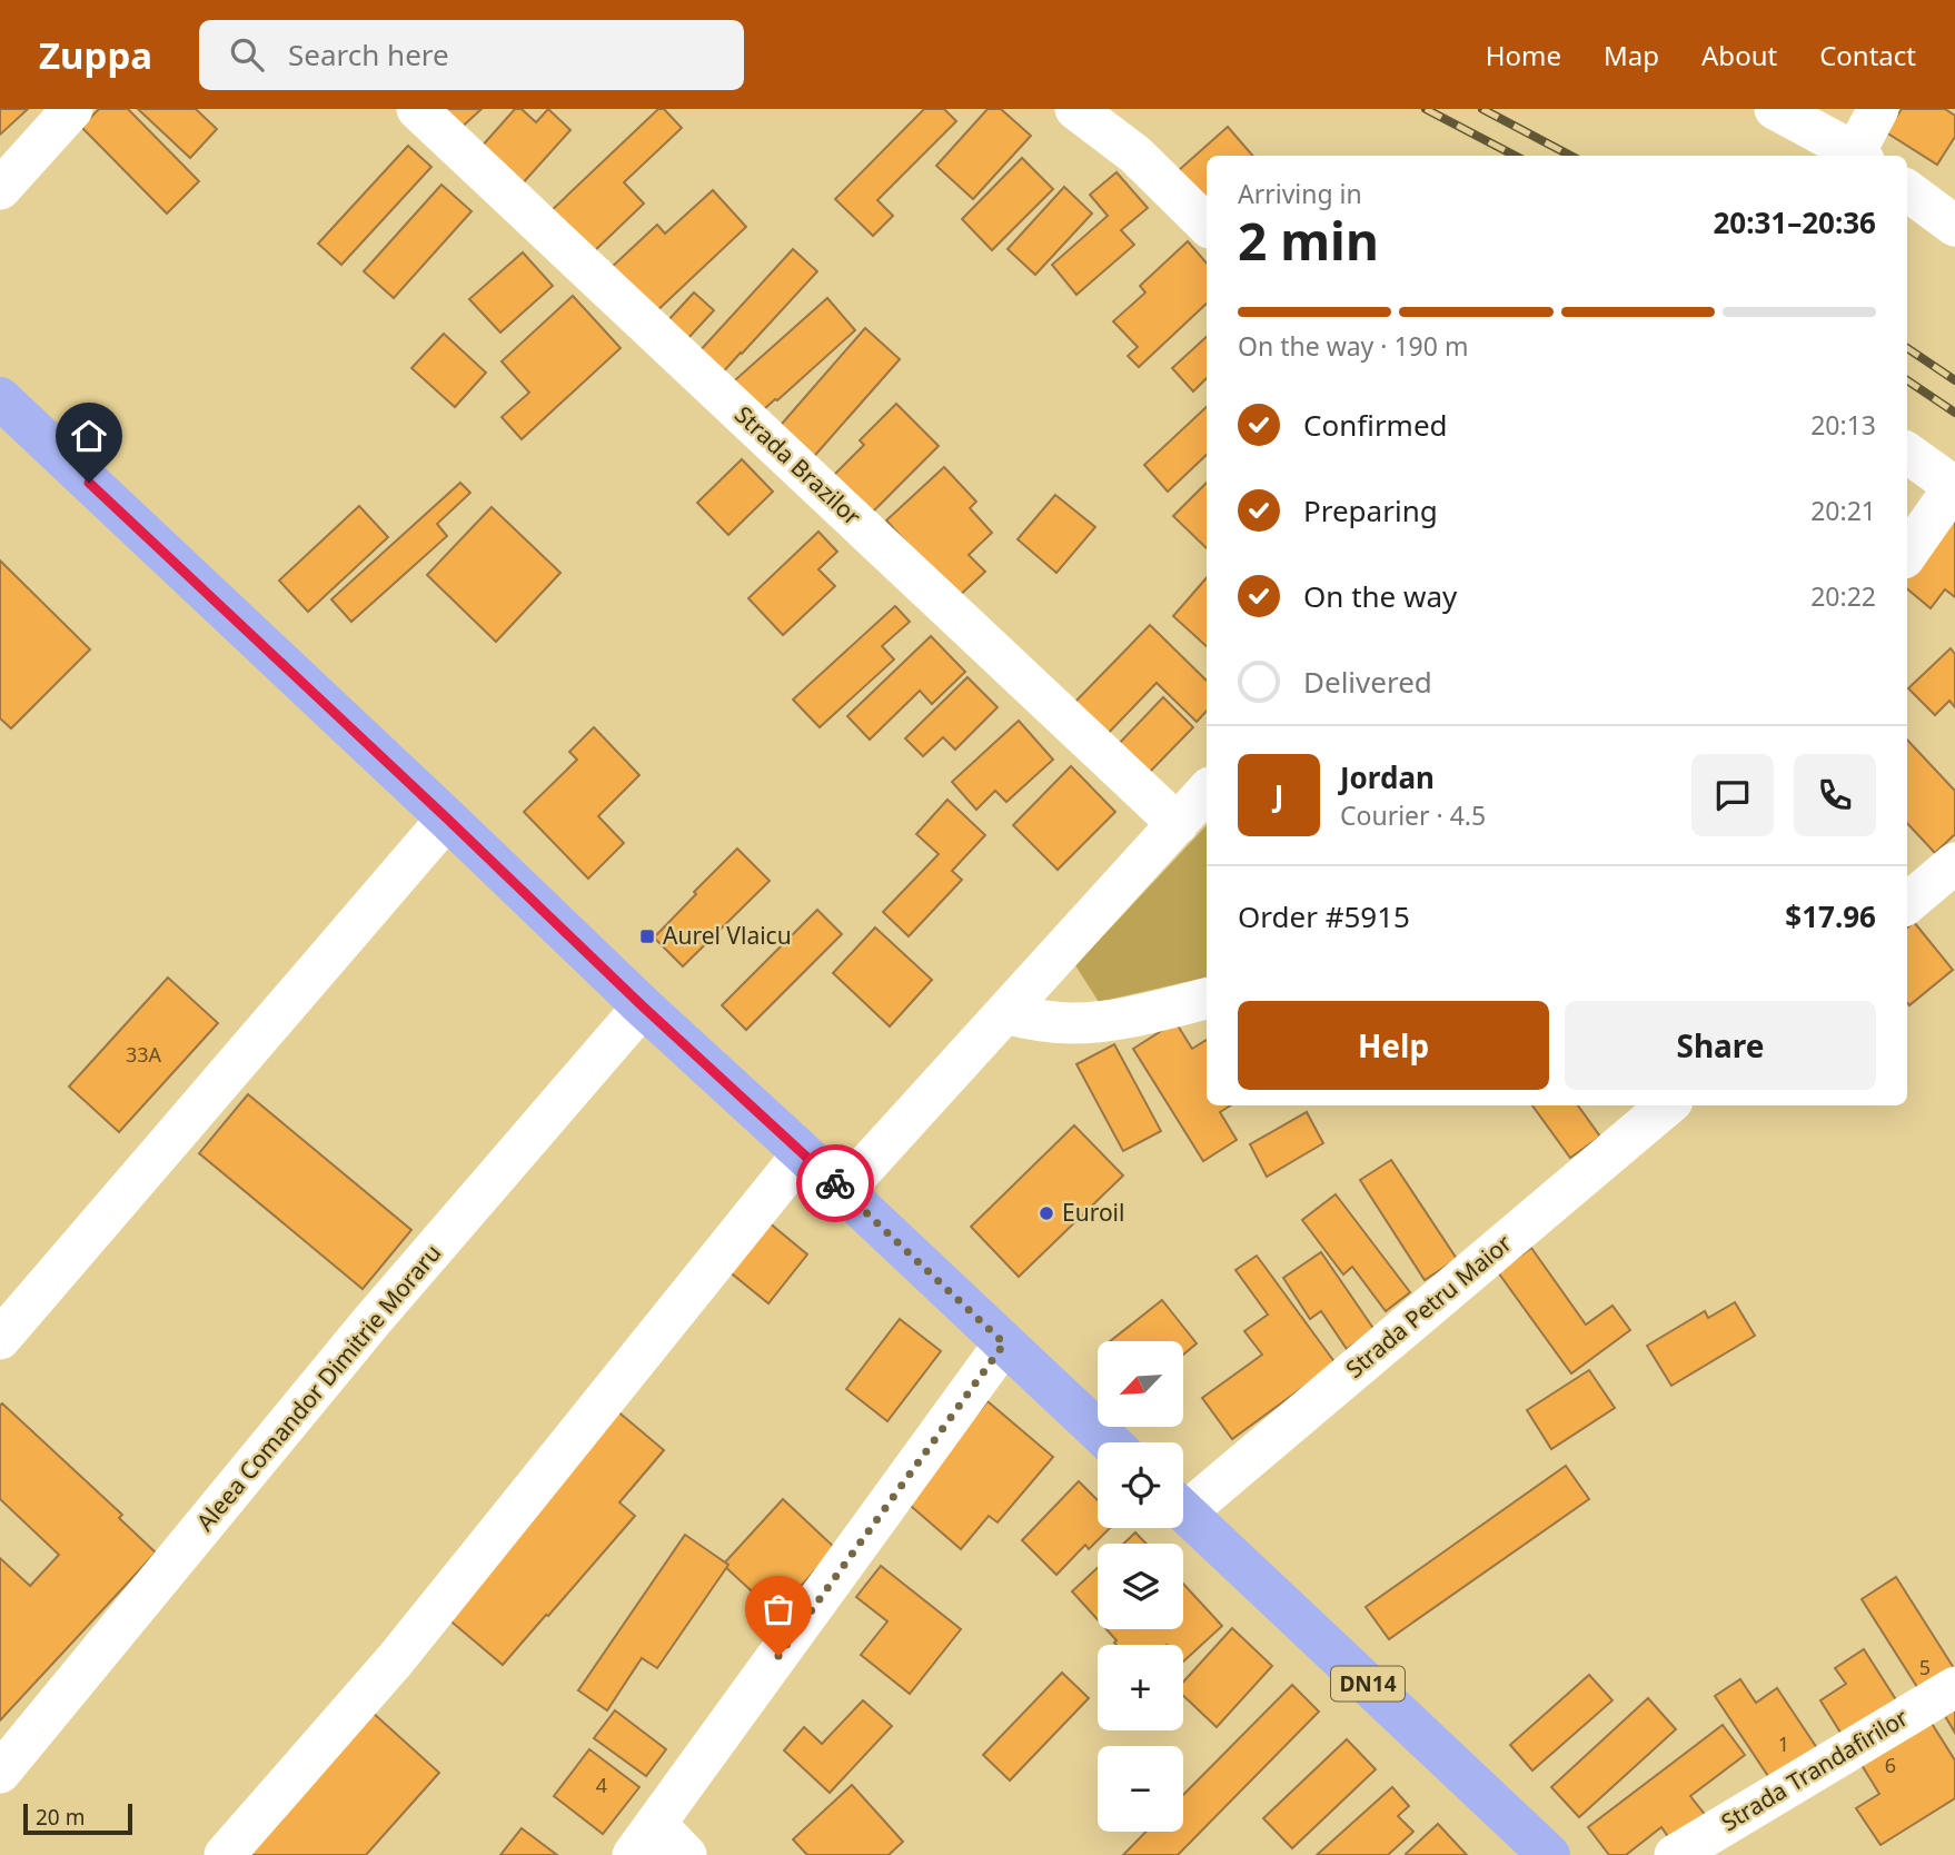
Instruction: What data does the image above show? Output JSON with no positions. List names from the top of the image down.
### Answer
{
  "streets": {
    "main road": ["DN14"],
    "street": [
      "Strada Brazilor",
      "Strada Petru Maior",
      "Aleea Comandor Dimitrie Moraru",
      "Strada Trandafirilor"
    ]
  },
  "places": {
    "transit": ["Aurel Vlaicu"],
    "other": ["Euroil"]
  },
  "house_numbers": [
    "33A",
    "5",
    "1",
    "6",
    "4"
  ],
  "scale_bar": "20 m",
  "north": "bottom left",
  "page": {
    "header": "Zuppa",
    "search": "Search here",
    "nav": [
      "Home",
      "Map",
      "About",
      "Contact"
    ],
    "heading": ["2 min", "Arriving in", "20:31–20:36"],
    "panel": [
      "Jordan",
      "Courier · 4.5",
      "Order #5915",
      "$17.96"
    ],
    "bar": "On the way · 190 m",
    "list": [
      ["Confirmed", "20:13"],
      ["Preparing", "20:21"],
      ["On the way", "20:22"],
      "Delivered"
    ],
    "round": "J",
    "buttons": ["Help", "Share"],
    "map_buttons": ["+", "−"],
    "scale": "20 m"
  }
}
